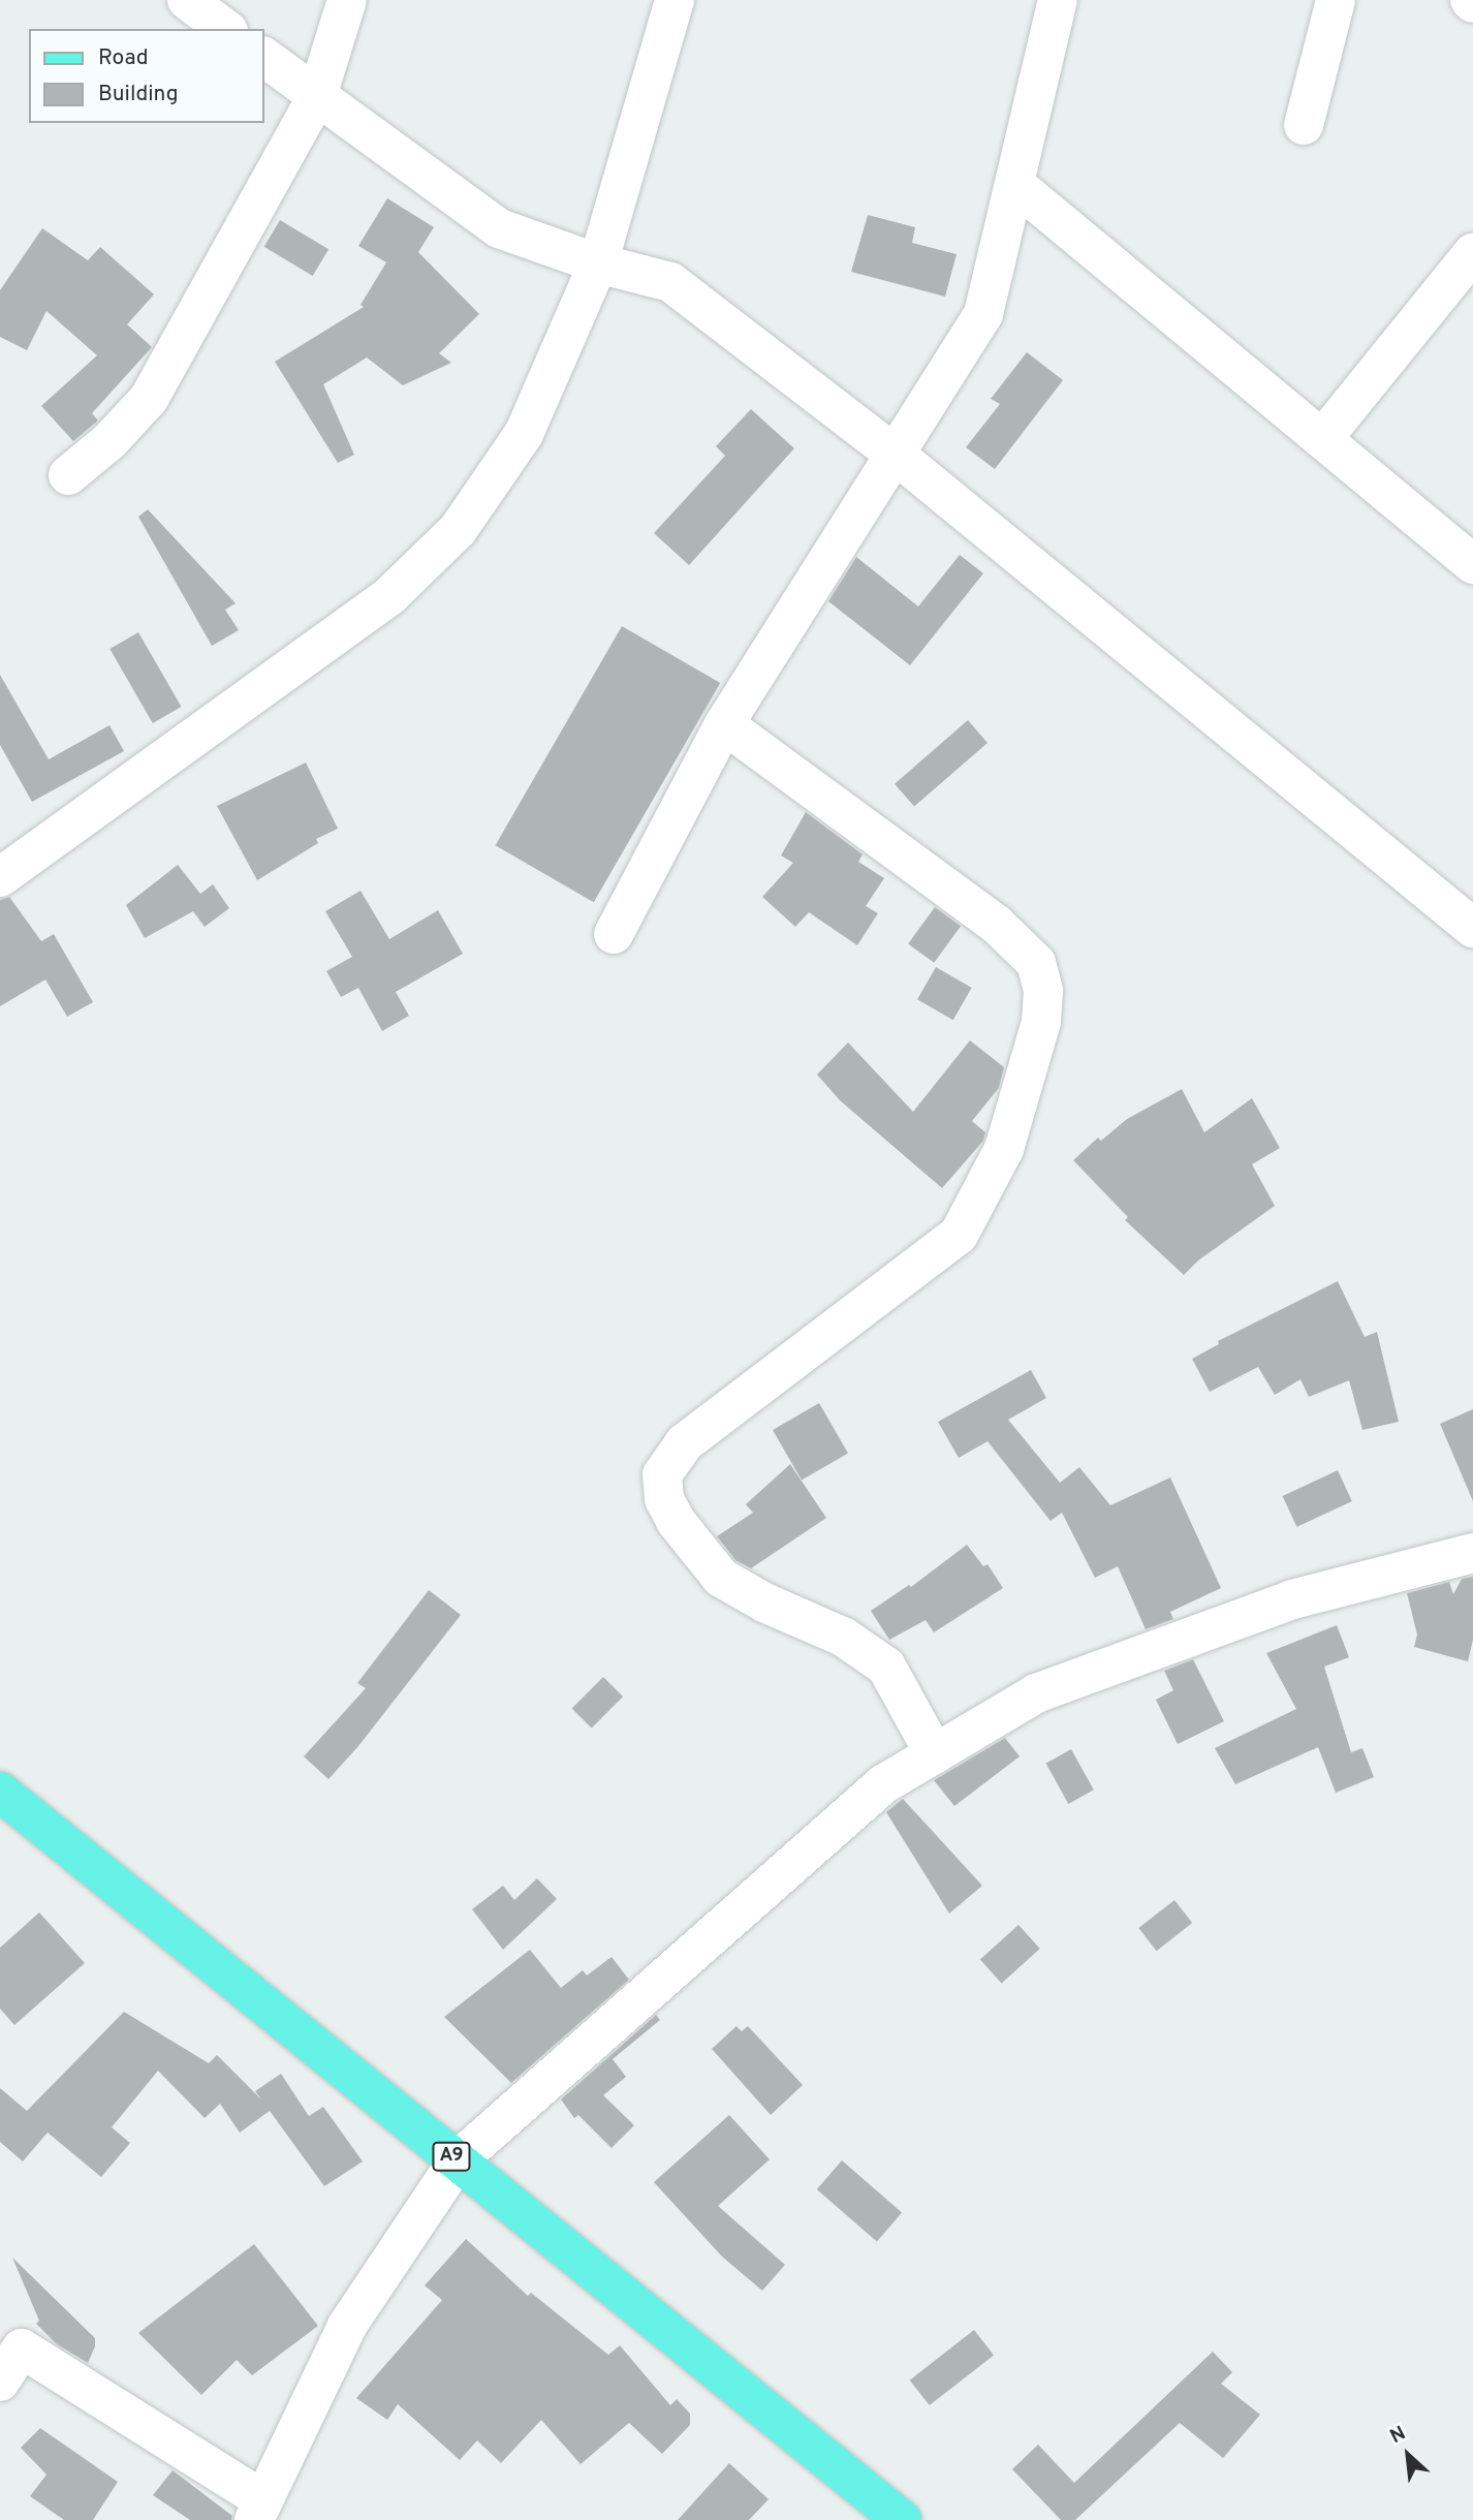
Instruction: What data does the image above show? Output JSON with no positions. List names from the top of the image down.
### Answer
{
  "streets": {
    "main road": ["A9"]
  },
  "legend": ["Road", "Building"],
  "north": "top left"
}
